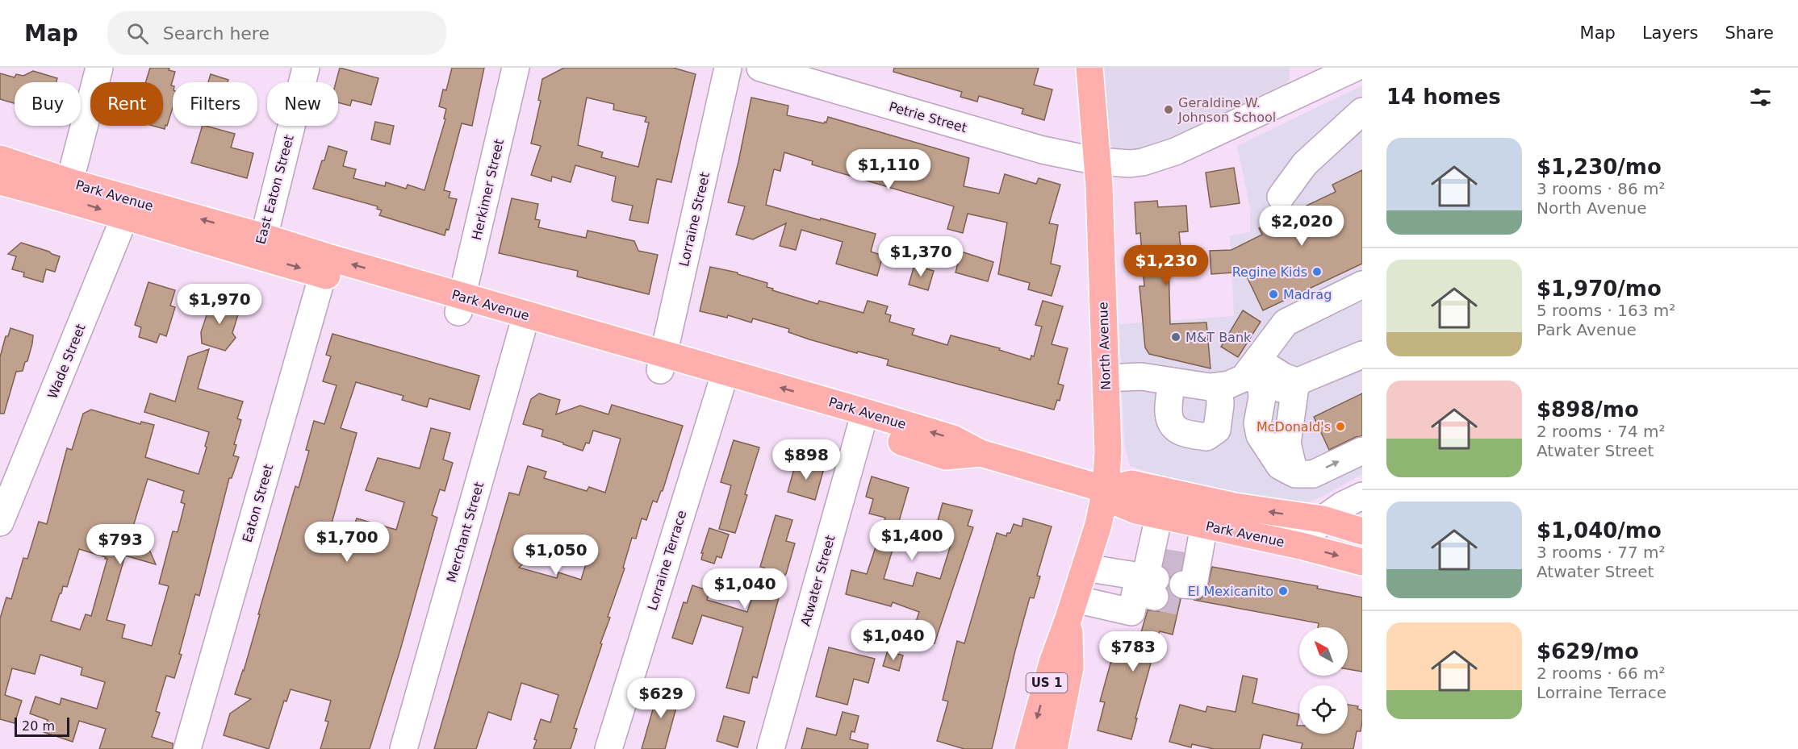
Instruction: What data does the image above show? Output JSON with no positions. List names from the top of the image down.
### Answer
{
  "streets": {
    "main road": ["Park Avenue", "North Avenue", "US 1"],
    "street": [
      "Petrie Street",
      "East Eaton Street",
      "Herkimer Street",
      "Lorraine Street",
      "Wade Street",
      "Eaton Street",
      "Merchant Street",
      "Lorraine Terrace",
      "Atwater Street"
    ]
  },
  "crossings": [
    ["Petrie Street", "North Avenue"],
    ["East Eaton Street", "Park Avenue"],
    ["Herkimer Street", "Park Avenue"],
    ["Park Avenue", "Lorraine Street"],
    ["Park Avenue", "North Avenue"],
    ["Park Avenue", "Wade Street"],
    ["Park Avenue", "Eaton Street"],
    ["Park Avenue", "Merchant Street"],
    ["Park Avenue", "Lorraine Terrace"],
    ["Park Avenue", "Atwater Street"]
  ],
  "places": [
    "Geraldine W. Johnson School",
    "Regine Kids",
    "Madrag",
    "M&T Bank",
    "McDonald's",
    "El Mexicanito"
  ],
  "scale_bar": "20 m",
  "north": "top left",
  "page": {
    "header": "Map",
    "search": "Search here",
    "nav": ["Map", "Layers", "Share"],
    "heading": "14 homes",
    "chip": [
      "Buy",
      "Rent",
      "Filters",
      "New"
    ],
    "list": [
      {
        "name": "$1,230/mo",
        "note": "3 rooms · 86 m² · North Avenue"
      },
      {
        "name": "$1,970/mo",
        "note": "5 rooms · 163 m² · Park Avenue"
      },
      {
        "name": "$898/mo",
        "note": "2 rooms · 74 m² · Atwater Street"
      },
      {
        "name": "$1,040/mo",
        "note": "3 rooms · 77 m² · Atwater Street"
      },
      {
        "name": "$629/mo",
        "note": "2 rooms · 66 m² · Lorraine Terrace"
      }
    ],
    "price": [
      "$1,110",
      "$2,020",
      "$1,370",
      "$1,230",
      "$1,970",
      "$898",
      "$1,400",
      "$1,700",
      "$793",
      "$1,050",
      "$1,040",
      "$1,040",
      "$783",
      "$629"
    ],
    "scale": "20 m"
  }
}
